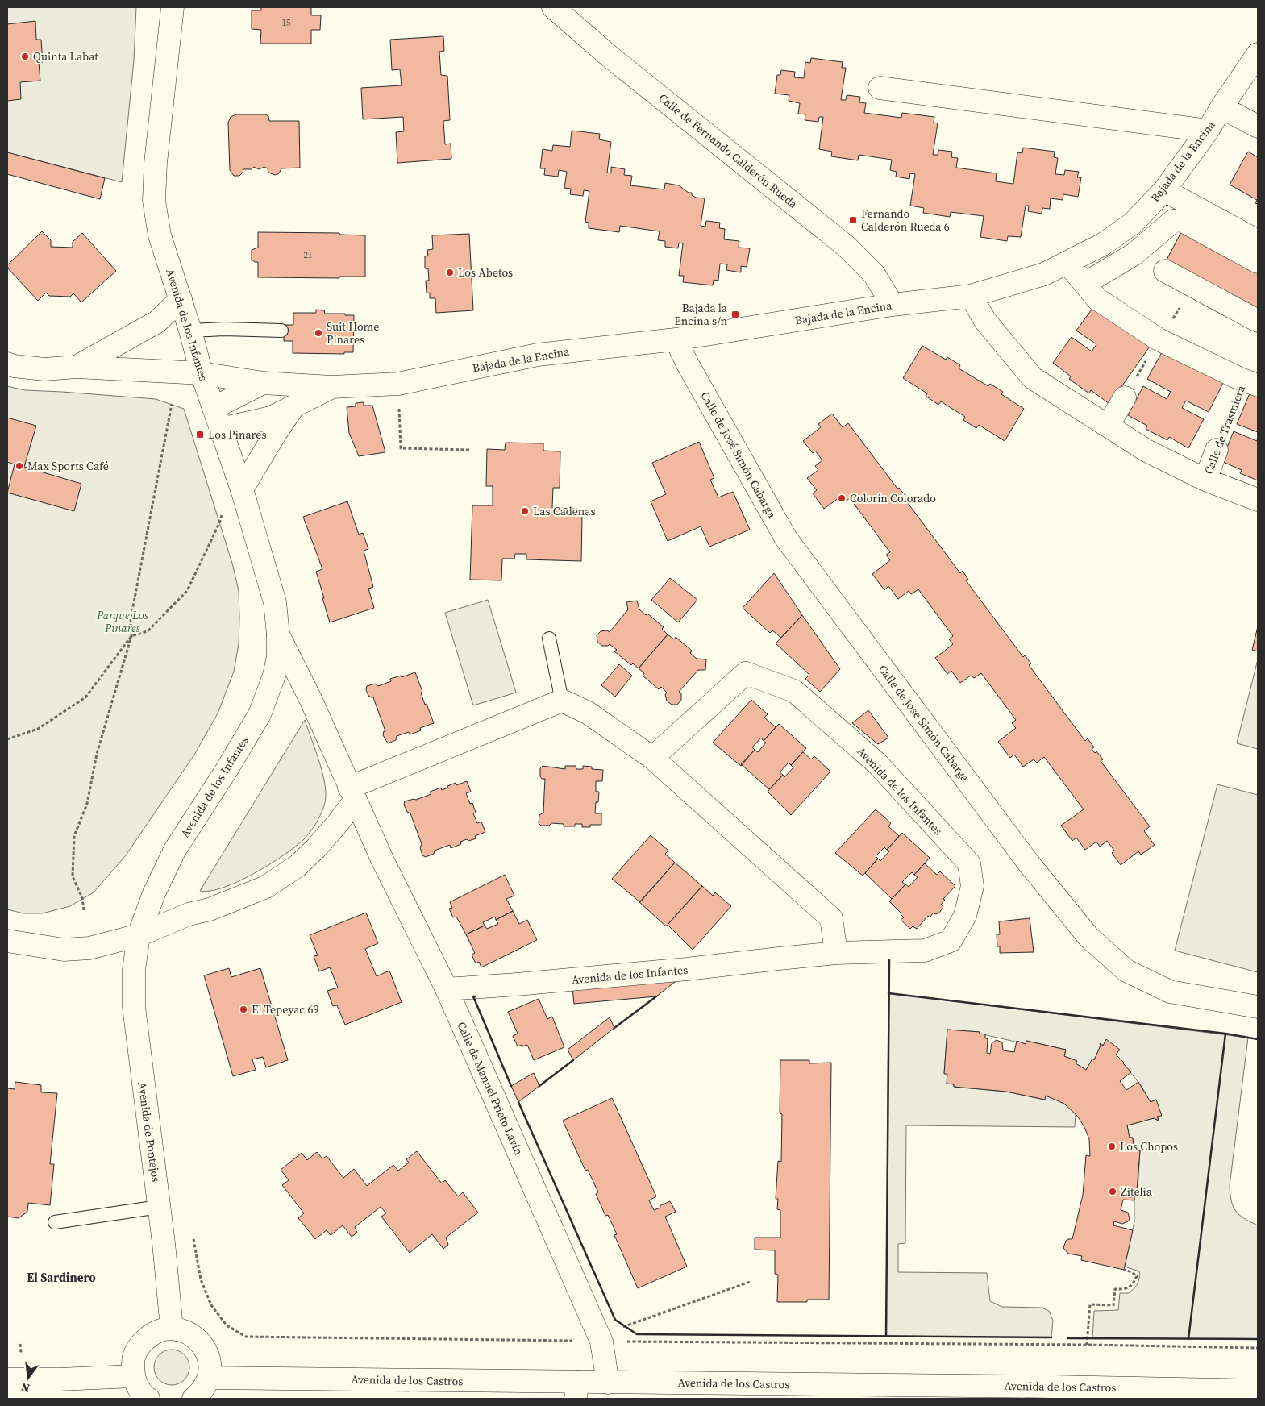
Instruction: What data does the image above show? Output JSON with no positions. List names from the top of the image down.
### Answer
{
  "streets": {
    "street": [
      "Calle de Fernando Calderón Rueda",
      "Bajada de la Encina",
      "Avenida de los Infantes",
      "Calle de Trasmiera",
      "Calle de José Simón Cabarga",
      "Calle de Manuel Prieto Lavín",
      "Avenida de Pontejos",
      "Avenida de los Castros"
    ]
  },
  "crossings": [
    ["Calle de Fernando Calderón Rueda", "Bajada de la Encina"],
    ["Bajada de la Encina", "Avenida de los Infantes"],
    ["Bajada de la Encina", "Calle de Trasmiera"],
    ["Bajada de la Encina", "Calle de José Simón Cabarga"],
    ["Avenida de los Infantes", "Calle de Manuel Prieto Lavín"],
    ["Avenida de los Infantes", "Avenida de Pontejos"],
    ["Calle de Manuel Prieto Lavín", "Avenida de los Castros"]
  ],
  "districts": ["El Sardinero"],
  "parks": ["Parque Los Pinares"],
  "places": {
    "other": [
      "Quinta Labat",
      "Los Abetos",
      "Suit Home Pinares",
      "Max Sports Café",
      "Colorín Colorado",
      "Las Cadenas",
      "El Tepeyac 69",
      "Los Chopos",
      "Zitelia"
    ],
    "transit": ["Fernando Calderón Rueda 6", "Bajada la Encina s/n", "Los Pinares"]
  },
  "house_numbers": ["15", "21"],
  "north": "bottom"
}
